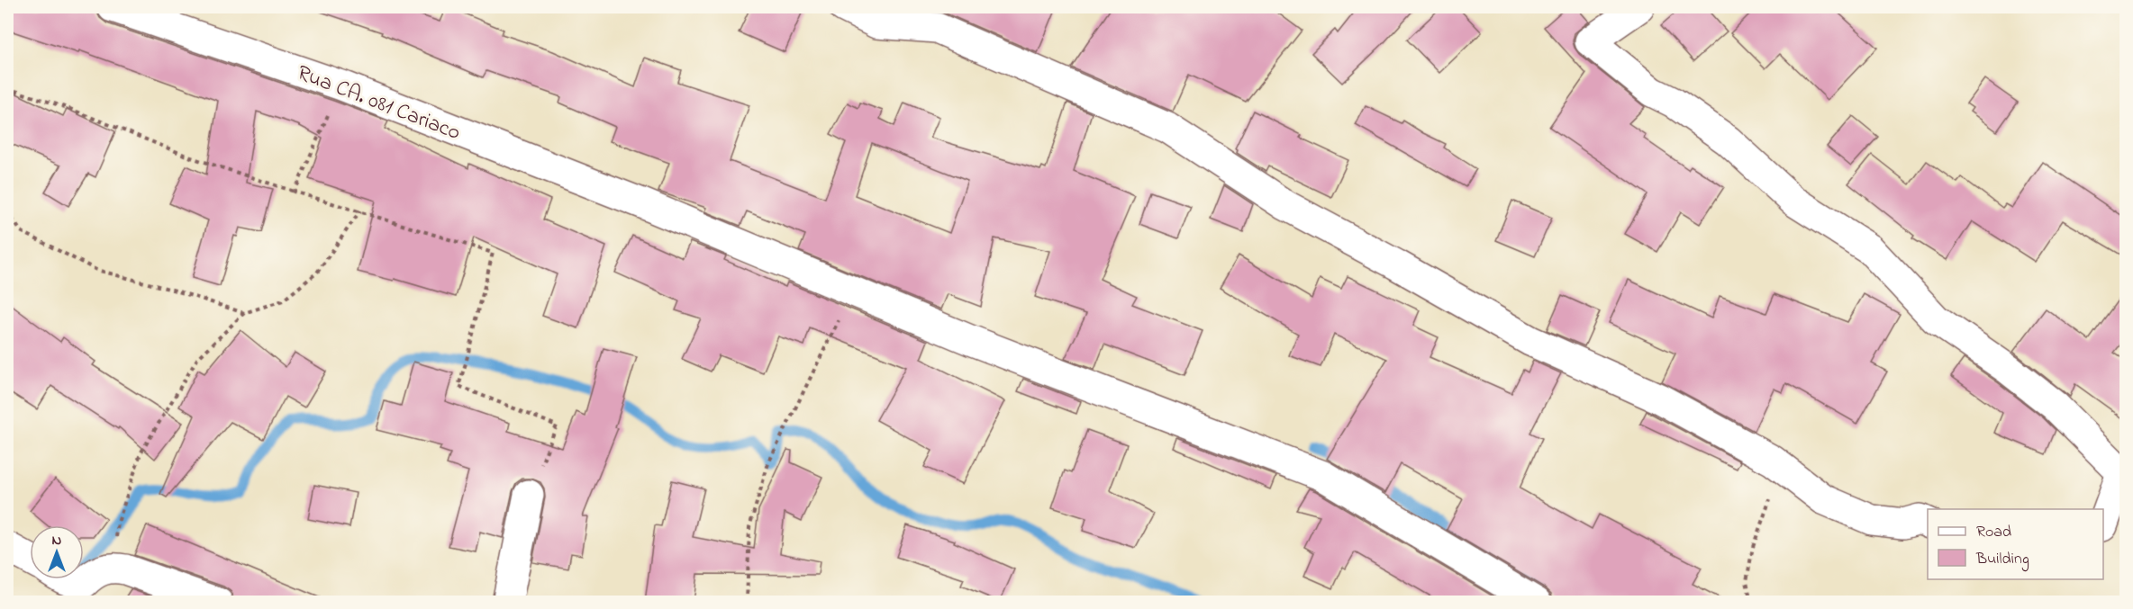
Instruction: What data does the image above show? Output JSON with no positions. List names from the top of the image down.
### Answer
{
  "streets": {
    "street": ["Rua CA. 081 Cariaco"]
  },
  "legend": ["Road", "Building"],
  "north": "top"
}
